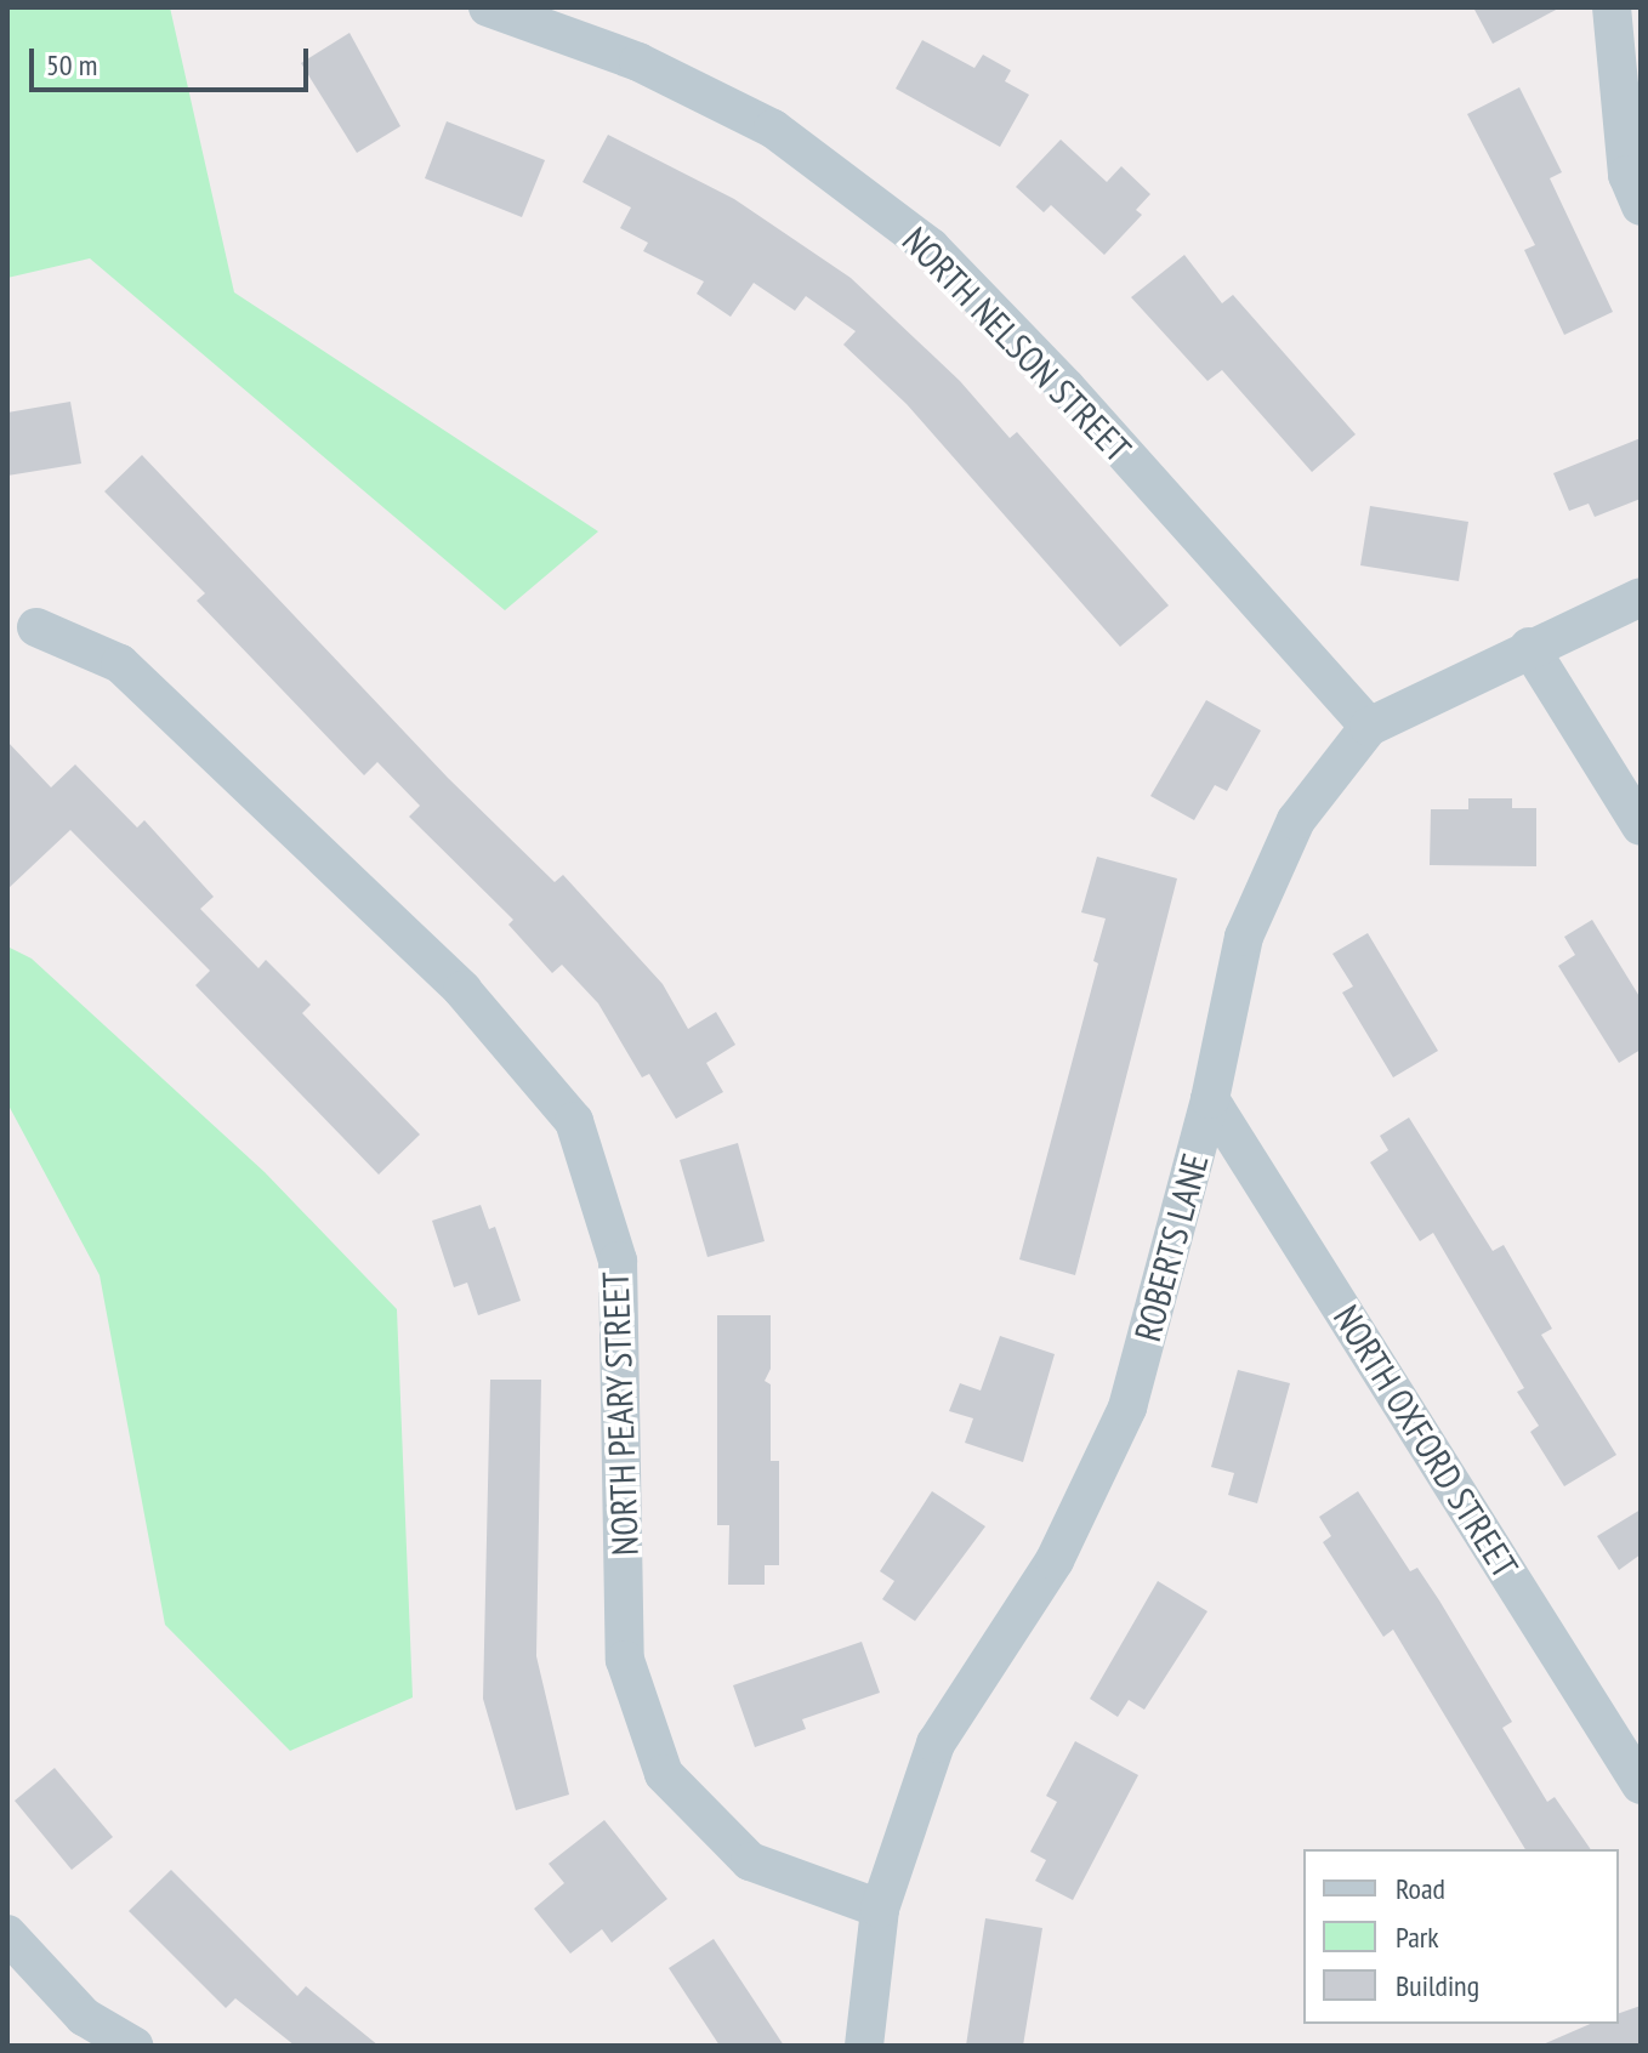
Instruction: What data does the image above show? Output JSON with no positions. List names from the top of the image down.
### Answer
{
  "streets": {
    "street": [
      "NORTH NELSON STREET",
      "ROBERTS LANE",
      "NORTH PEARY STREET",
      "NORTH OXFORD STREET"
    ]
  },
  "crossings": [
    ["NORTH NELSON STREET", "ROBERTS LANE"],
    ["ROBERTS LANE", "NORTH PEARY STREET"],
    ["ROBERTS LANE", "NORTH OXFORD STREET"]
  ],
  "legend": ["Road", "Park", "Building"],
  "scale_bar": "50 m"
}
